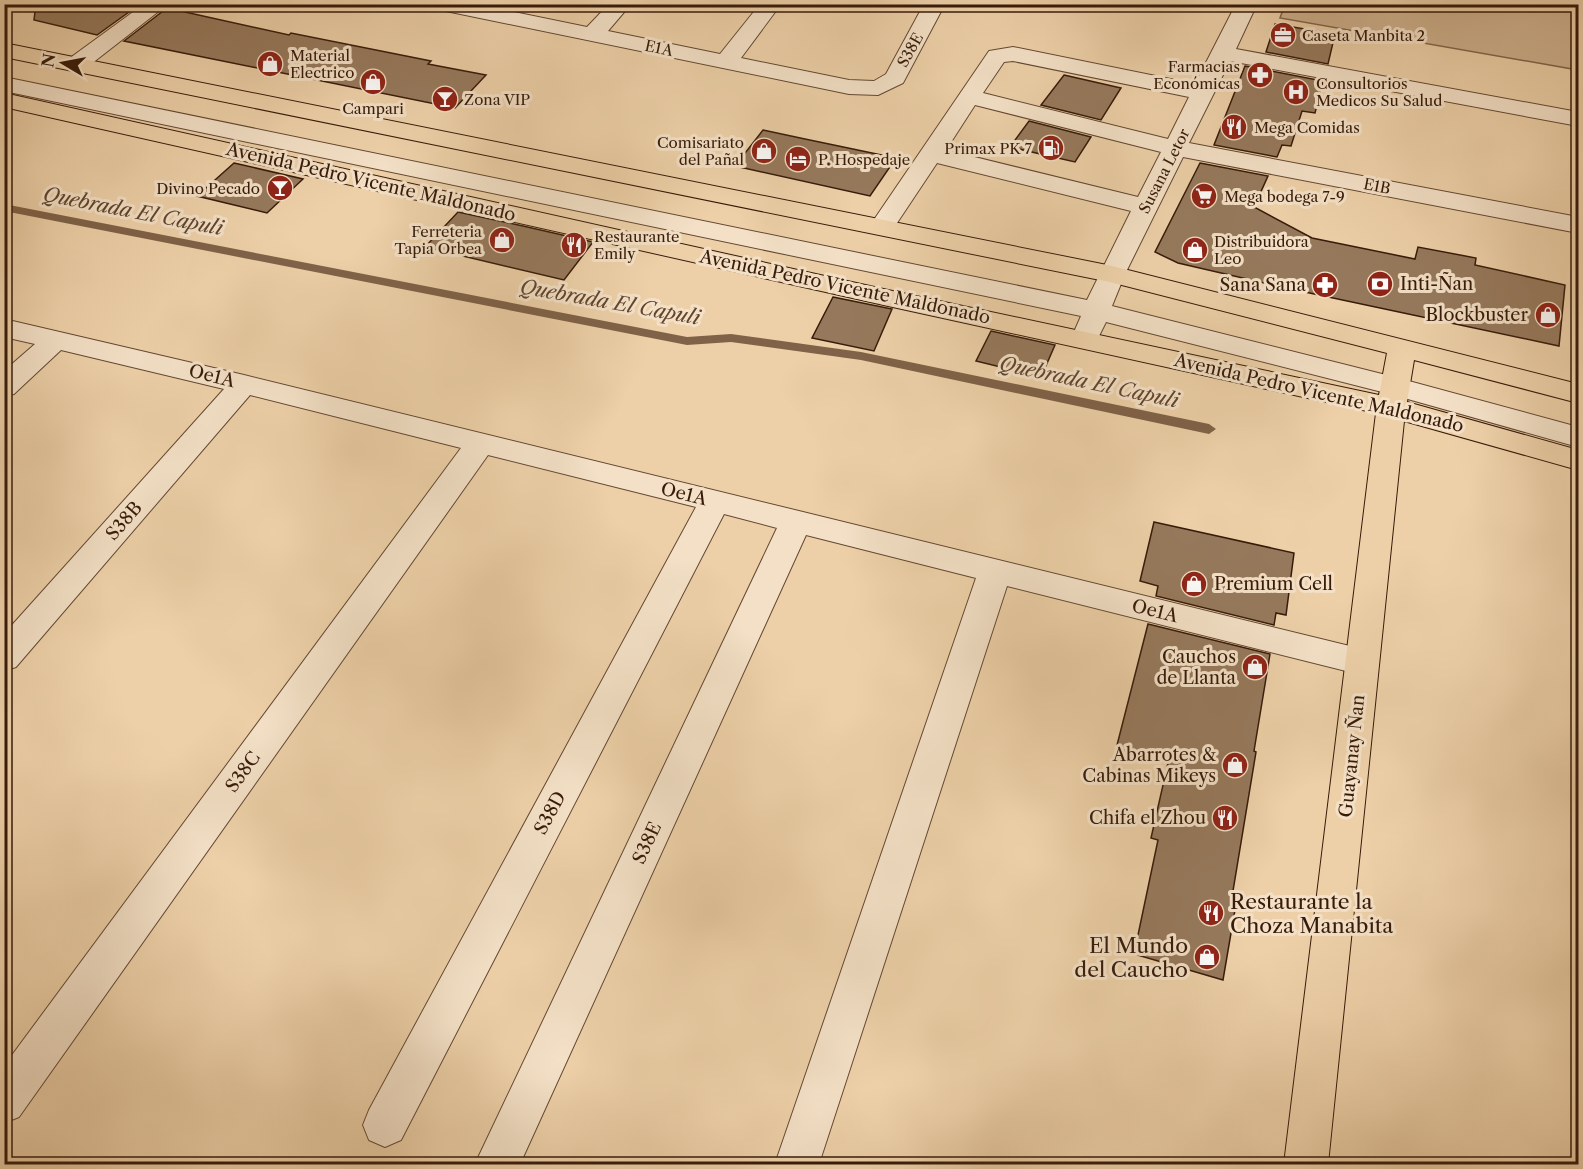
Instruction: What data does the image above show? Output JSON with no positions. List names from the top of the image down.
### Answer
{
  "streets": {
    "main road": ["Avenida Pedro Vicente Maldonado", "Guayanay Ñan"],
    "street": [
      "E1A",
      "S38E",
      "Susana Letor",
      "E1B",
      "Oe1A",
      "S38B",
      "S38C",
      "S38D"
    ]
  },
  "crossings": [
    ["E1A", "S38E"],
    ["S38E", "Oe1A"],
    ["Susana Letor", "Avenida Pedro Vicente Maldonado"],
    ["Susana Letor", "E1B"],
    ["Avenida Pedro Vicente Maldonado", "Guayanay Ñan"],
    ["Oe1A", "S38B"],
    ["Oe1A", "Guayanay Ñan"],
    ["Oe1A", "S38C"],
    ["Oe1A", "S38D"]
  ],
  "water": ["Quebrada El Capuli"],
  "places": {
    "office": ["Caseta Manbita 2"],
    "shop": [
      "Material Electrico",
      "Campari",
      "Comisariato del Pañal",
      "Ferreteria Tapia Orbea",
      "Distribuidora Leo",
      "Blockbuster",
      "Premium Cell",
      "Cauchos de Llanta",
      "Abarrotes & Cabinas Mikeys",
      "El Mundo del Caucho"
    ],
    "pharmacy": ["Farmacias Económicas", "Sana Sana"],
    "hospital": ["Consultorios Medicos Su Salud"],
    "bar": ["Zona VIP", "Divino Pecado"],
    "restaurant": [
      "Mega Comidas",
      "Restaurante Emily",
      "Chifa el Zhou",
      "Restaurante la Choza Manabita"
    ],
    "fuel station": ["Primax PK 7"],
    "hotel": ["P. Hospedaje"],
    "supermarket": ["Mega bodega 7-9"],
    "bank": ["Inti-Ñan"]
  },
  "north": "left"
}
